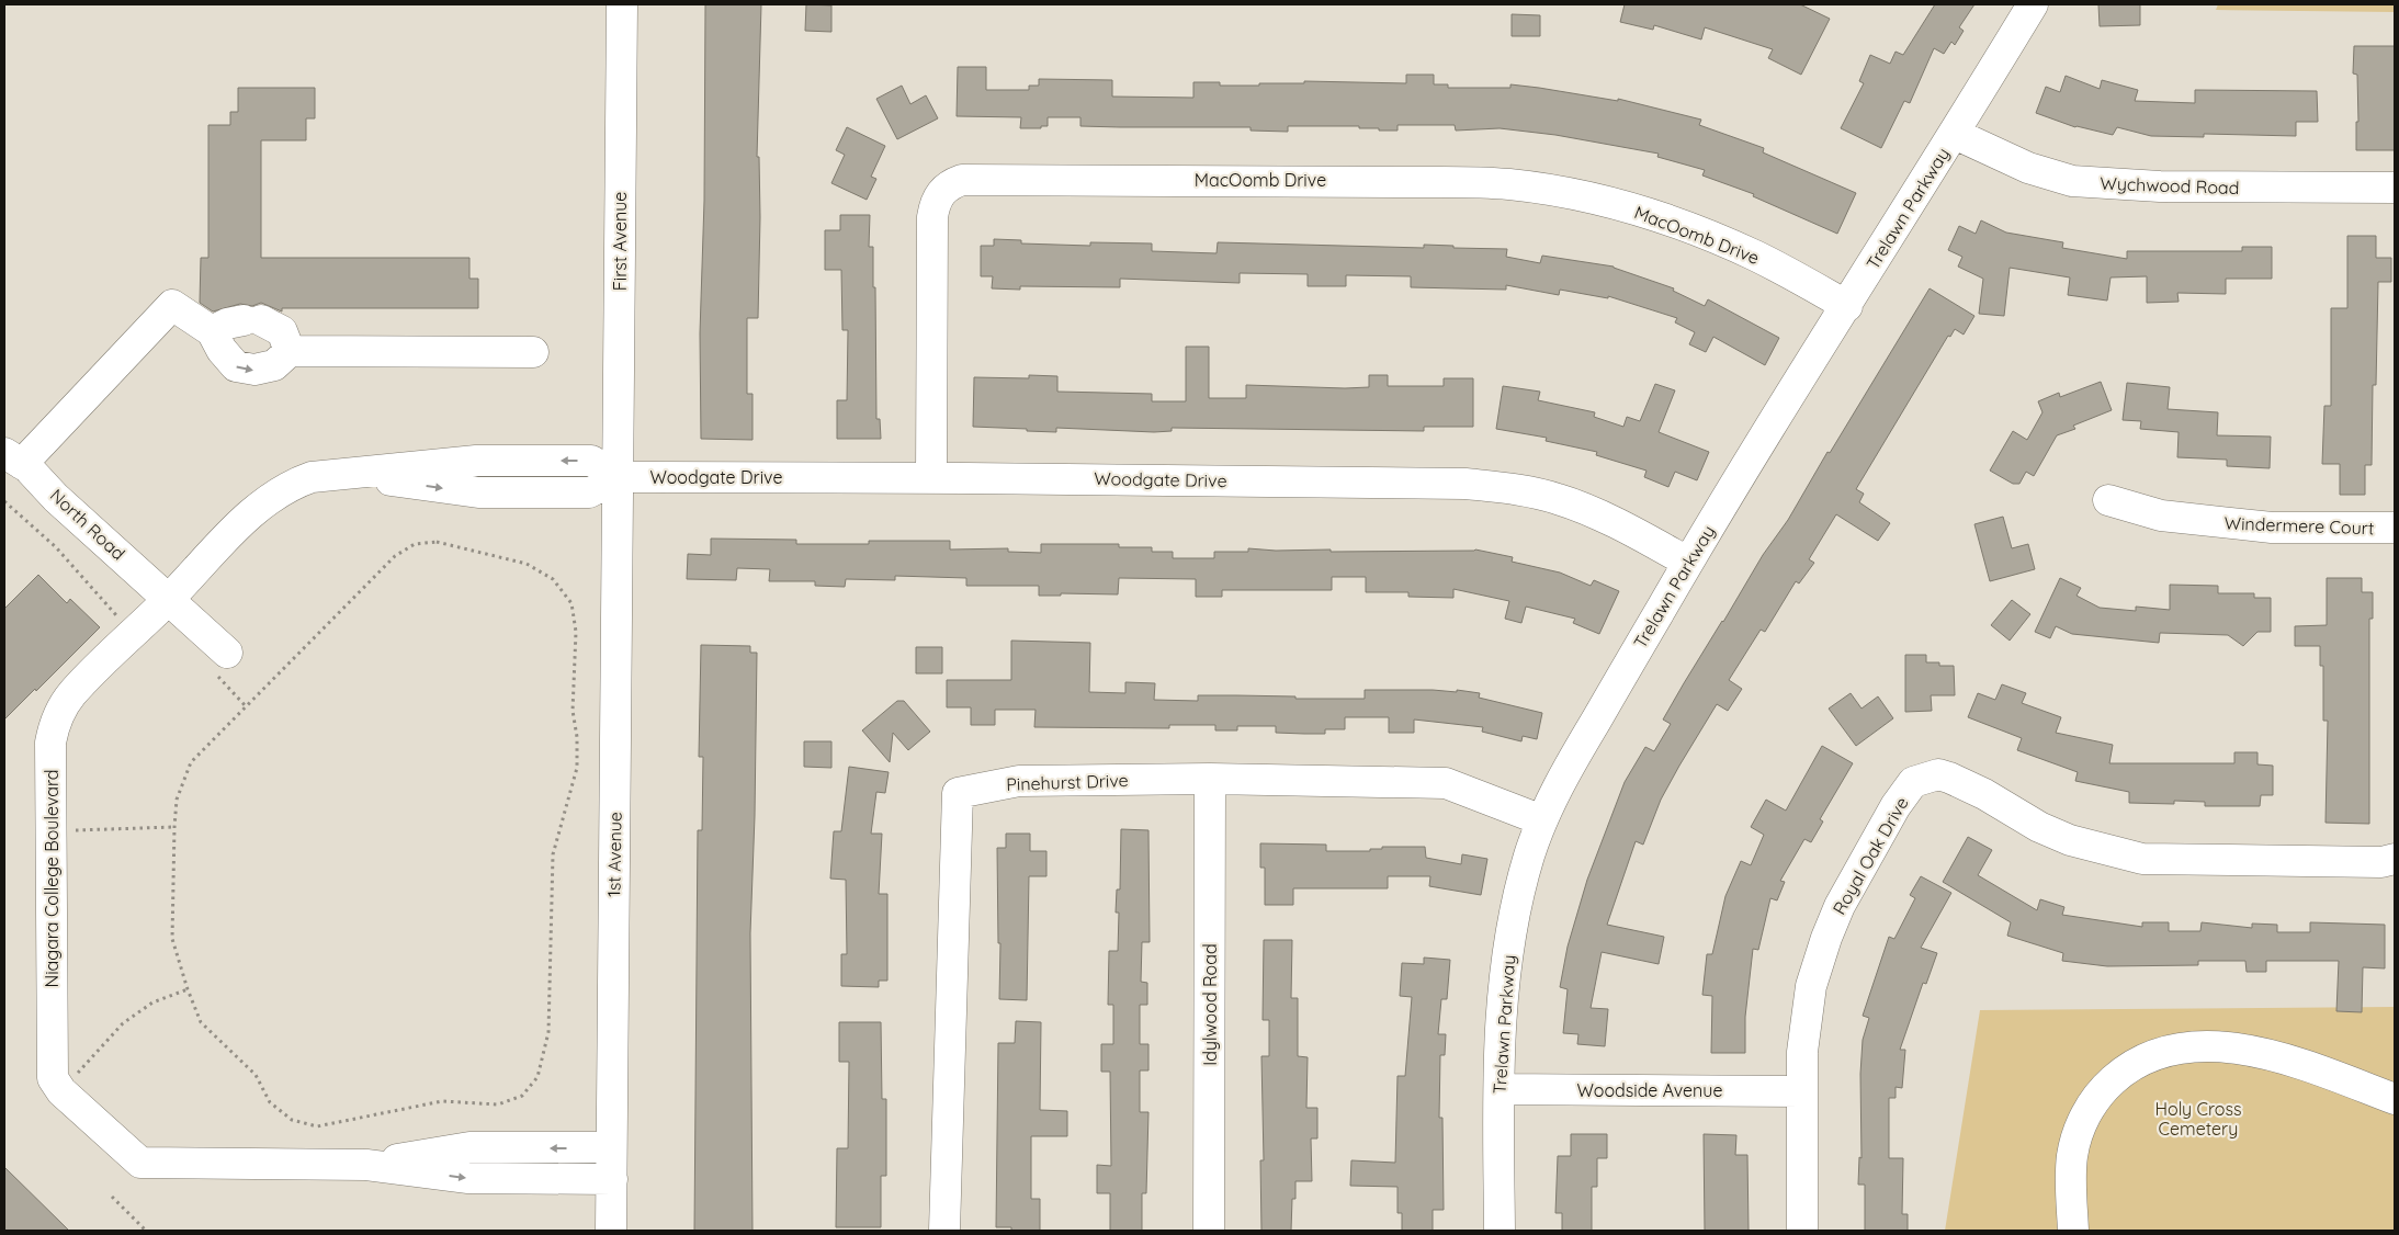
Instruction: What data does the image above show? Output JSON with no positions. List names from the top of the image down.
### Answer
{
  "streets": {
    "street": [
      "MacOomb Drive",
      "Wychwood Road",
      "Trelawn Parkway",
      "First Avenue",
      "Woodgate Drive",
      "North Road",
      "Windermere Court",
      "Pinehurst Drive",
      "1st Avenue",
      "Royal Oak Drive",
      "Niagara College Boulevard",
      "Idylwood Road",
      "Woodside Avenue"
    ]
  },
  "crossings": [
    ["MacOomb Drive", "Trelawn Parkway"],
    ["MacOomb Drive", "Woodgate Drive"],
    ["Wychwood Road", "Trelawn Parkway"],
    ["Trelawn Parkway", "Woodgate Drive"],
    ["Trelawn Parkway", "Pinehurst Drive"],
    ["Trelawn Parkway", "Woodside Avenue"],
    ["First Avenue", "Woodgate Drive"],
    ["First Avenue", "1st Avenue"],
    ["First Avenue", "Niagara College Boulevard"],
    ["Woodgate Drive", "1st Avenue"],
    ["Woodgate Drive", "Niagara College Boulevard"],
    ["North Road", "Niagara College Boulevard"],
    ["Pinehurst Drive", "Idylwood Road"],
    ["1st Avenue", "Niagara College Boulevard"],
    ["Royal Oak Drive", "Woodside Avenue"]
  ],
  "parks": ["Holy Cross Cemetery"]
}
